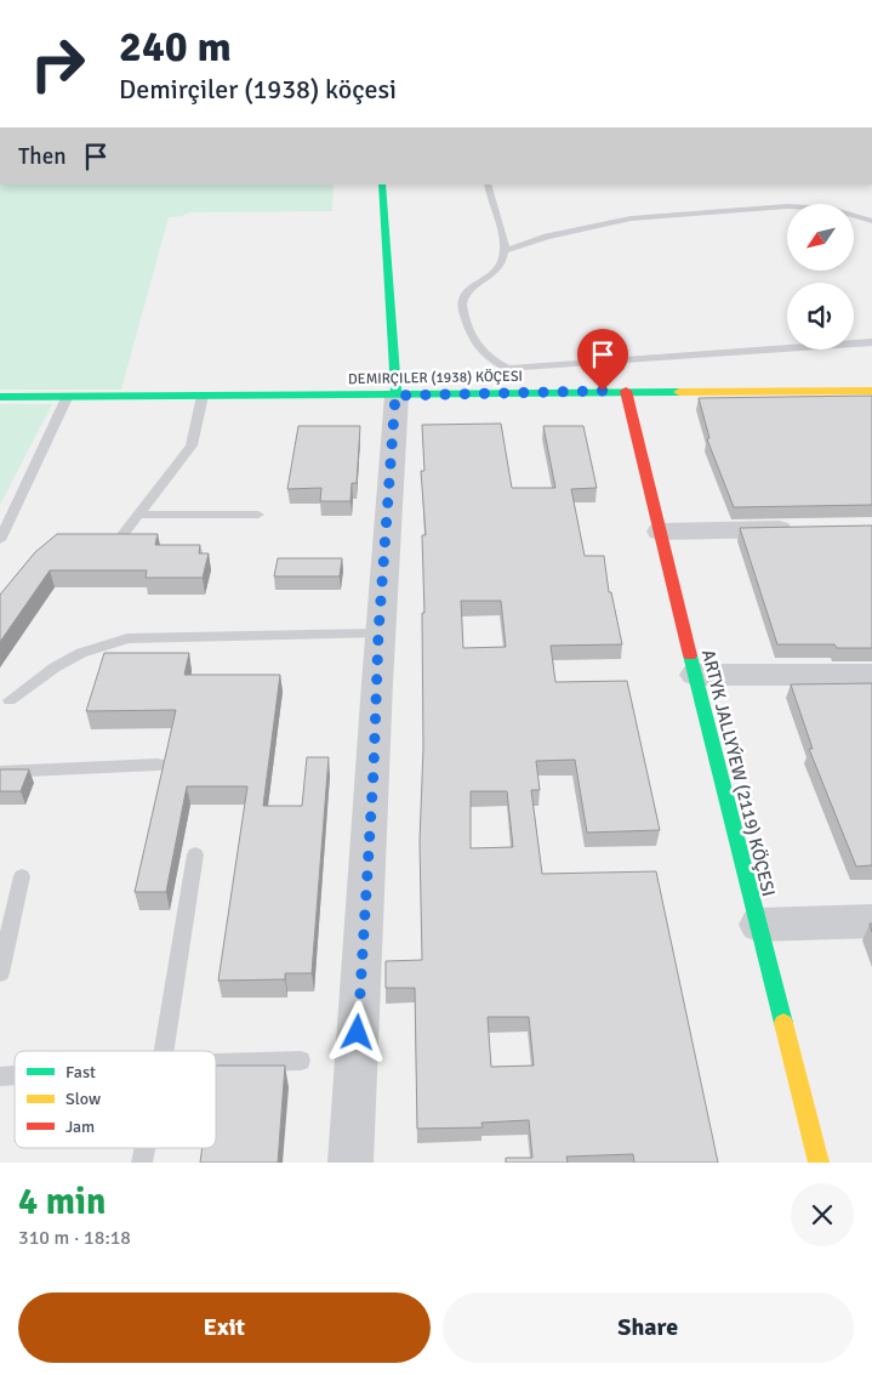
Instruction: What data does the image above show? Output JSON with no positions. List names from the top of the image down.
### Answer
{
  "streets": {
    "street": ["DEMIRÇILER (1938) KÖÇESI", "ARTYK JALLYÝEW (2119) KÖÇESI"]
  },
  "crossings": [
    ["DEMIRÇILER (1938) KÖÇESI", "ARTYK JALLYÝEW (2119) KÖÇESI"]
  ],
  "legend": ["Fast", "Slow", "Jam"],
  "north": "bottom left",
  "page": {
    "turn": ["240 m", "Demirçiler (1938) köçesi"],
    "then": "Then",
    "heading": ["4 min", "310 m · 18:18"],
    "buttons": ["Exit", "Share"]
  }
}
